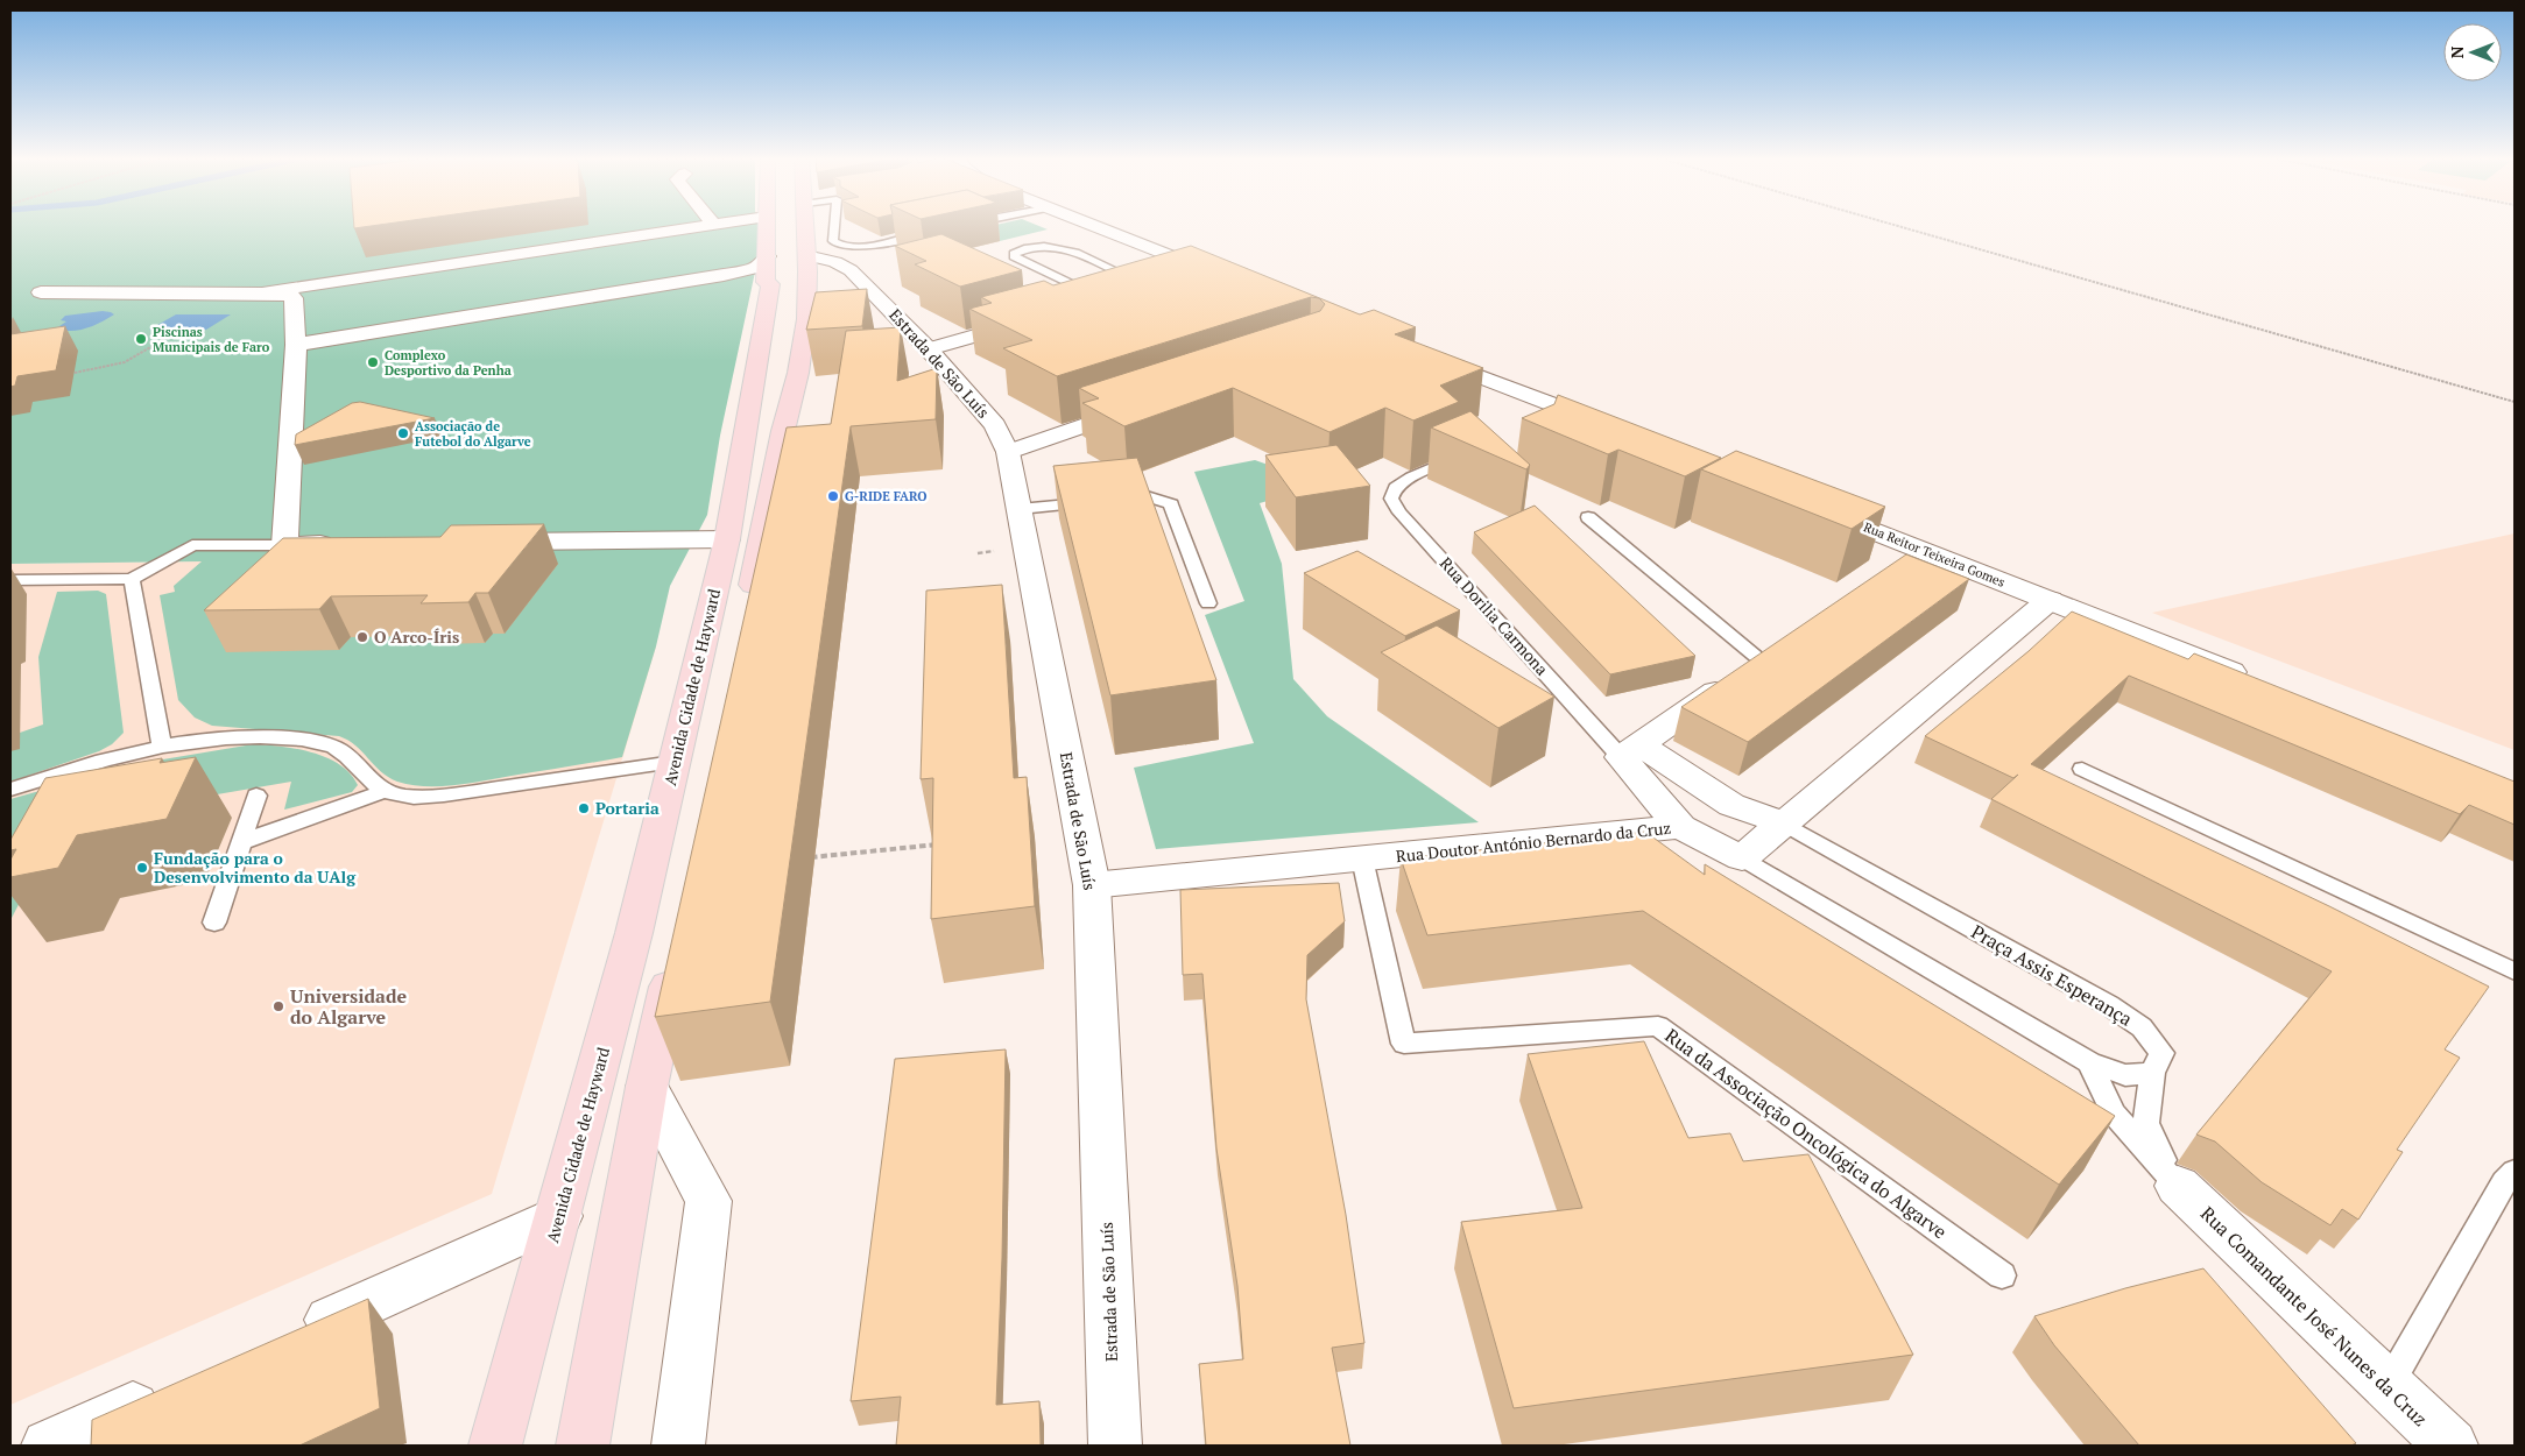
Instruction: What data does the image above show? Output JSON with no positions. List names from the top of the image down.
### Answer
{
  "streets": {
    "main road": ["Avenida Cidade de Hayward"],
    "street": [
      "Estrada de São Luís",
      "Rua Reitor Teixeira Gomes",
      "Rua Dorilia Carmona",
      "Rua Doutor António Bernardo da Cruz",
      "Rua Comandante José Nunes da Cruz"
    ],
    "lane": ["Praça Assis Esperança", "Rua da Associação Oncológica do Algarve"]
  },
  "crossings": [
    ["Estrada de São Luís", "Rua Doutor António Bernardo da Cruz"],
    ["Rua Dorilia Carmona", "Rua Doutor António Bernardo da Cruz"],
    ["Rua Doutor António Bernardo da Cruz", "Rua da Associação Oncológica do Algarve"]
  ],
  "places": [
    "Piscinas Municipais de Faro",
    "Complexo Desportivo da Penha",
    "Associação de Futebol do Algarve",
    "G-RIDE FARO",
    "O Arco-Íris",
    "Portaria",
    "Fundação para o Desenvolvimento da UAlg",
    "Universidade do Algarve"
  ],
  "north": "left"
}
